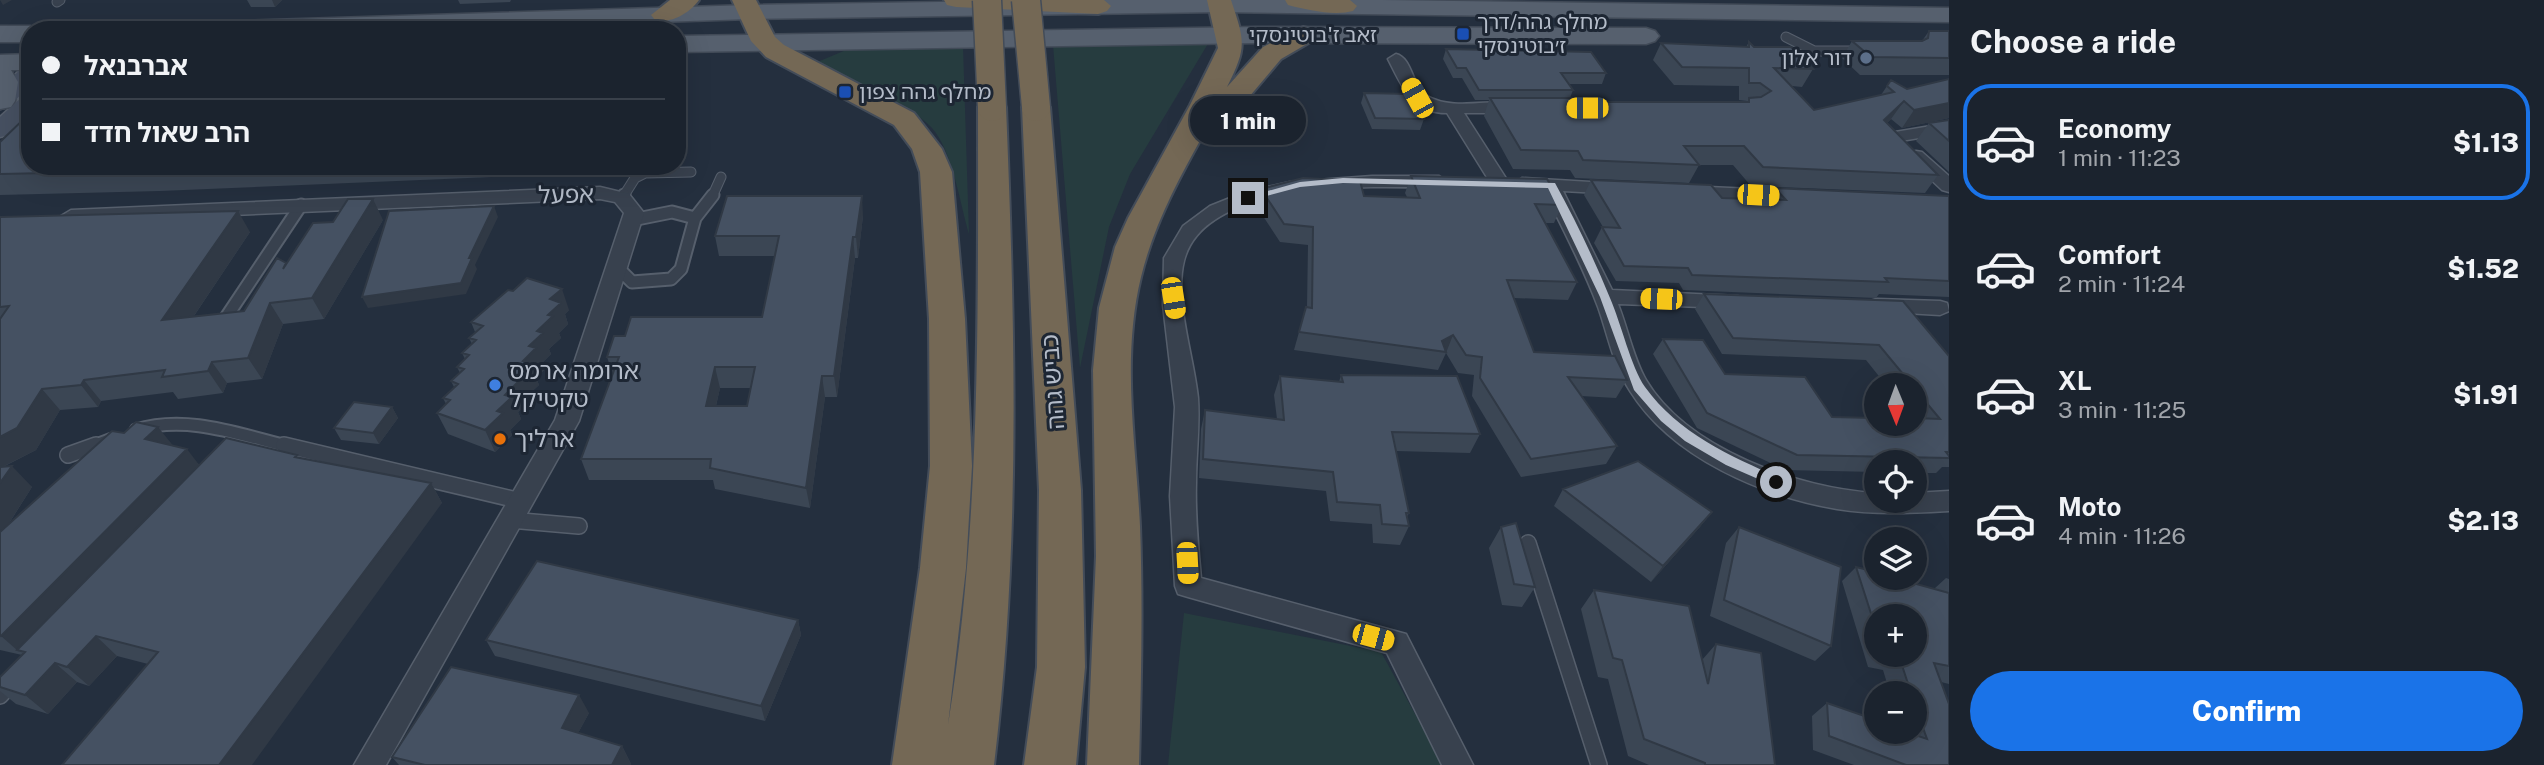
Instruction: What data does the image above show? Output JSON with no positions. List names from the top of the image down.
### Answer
{
  "streets": {
    "highway": ["כביש גהה"],
    "main road": ["זאב ז'בוטינסקי"],
    "street": ["אפעל"]
  },
  "places": {
    "transit": ["מחלף גהה/דרך ז׳בוטינסקי", "מחלף גהה צפון"],
    "other": ["דור אלון", "ארומה ארמס טקטיקל", "ארליך"]
  },
  "north": "bottom",
  "page": {
    "heading": "Choose a ride",
    "banner": ["אברבנאל", "הרב שאול חדד"],
    "list": [
      {
        "name": "Economy",
        "note": "1 min · 11:23",
        "value": "$1.13"
      },
      {
        "name": "Comfort",
        "note": "2 min · 11:24",
        "value": "$1.52"
      },
      {
        "name": "XL",
        "note": "3 min · 11:25",
        "value": "$1.91"
      },
      {
        "name": "Moto",
        "note": "4 min · 11:26",
        "value": "$2.13"
      }
    ],
    "bubble": "1 min",
    "map_buttons": ["+", "−"],
    "buttons": "Confirm"
  }
}
